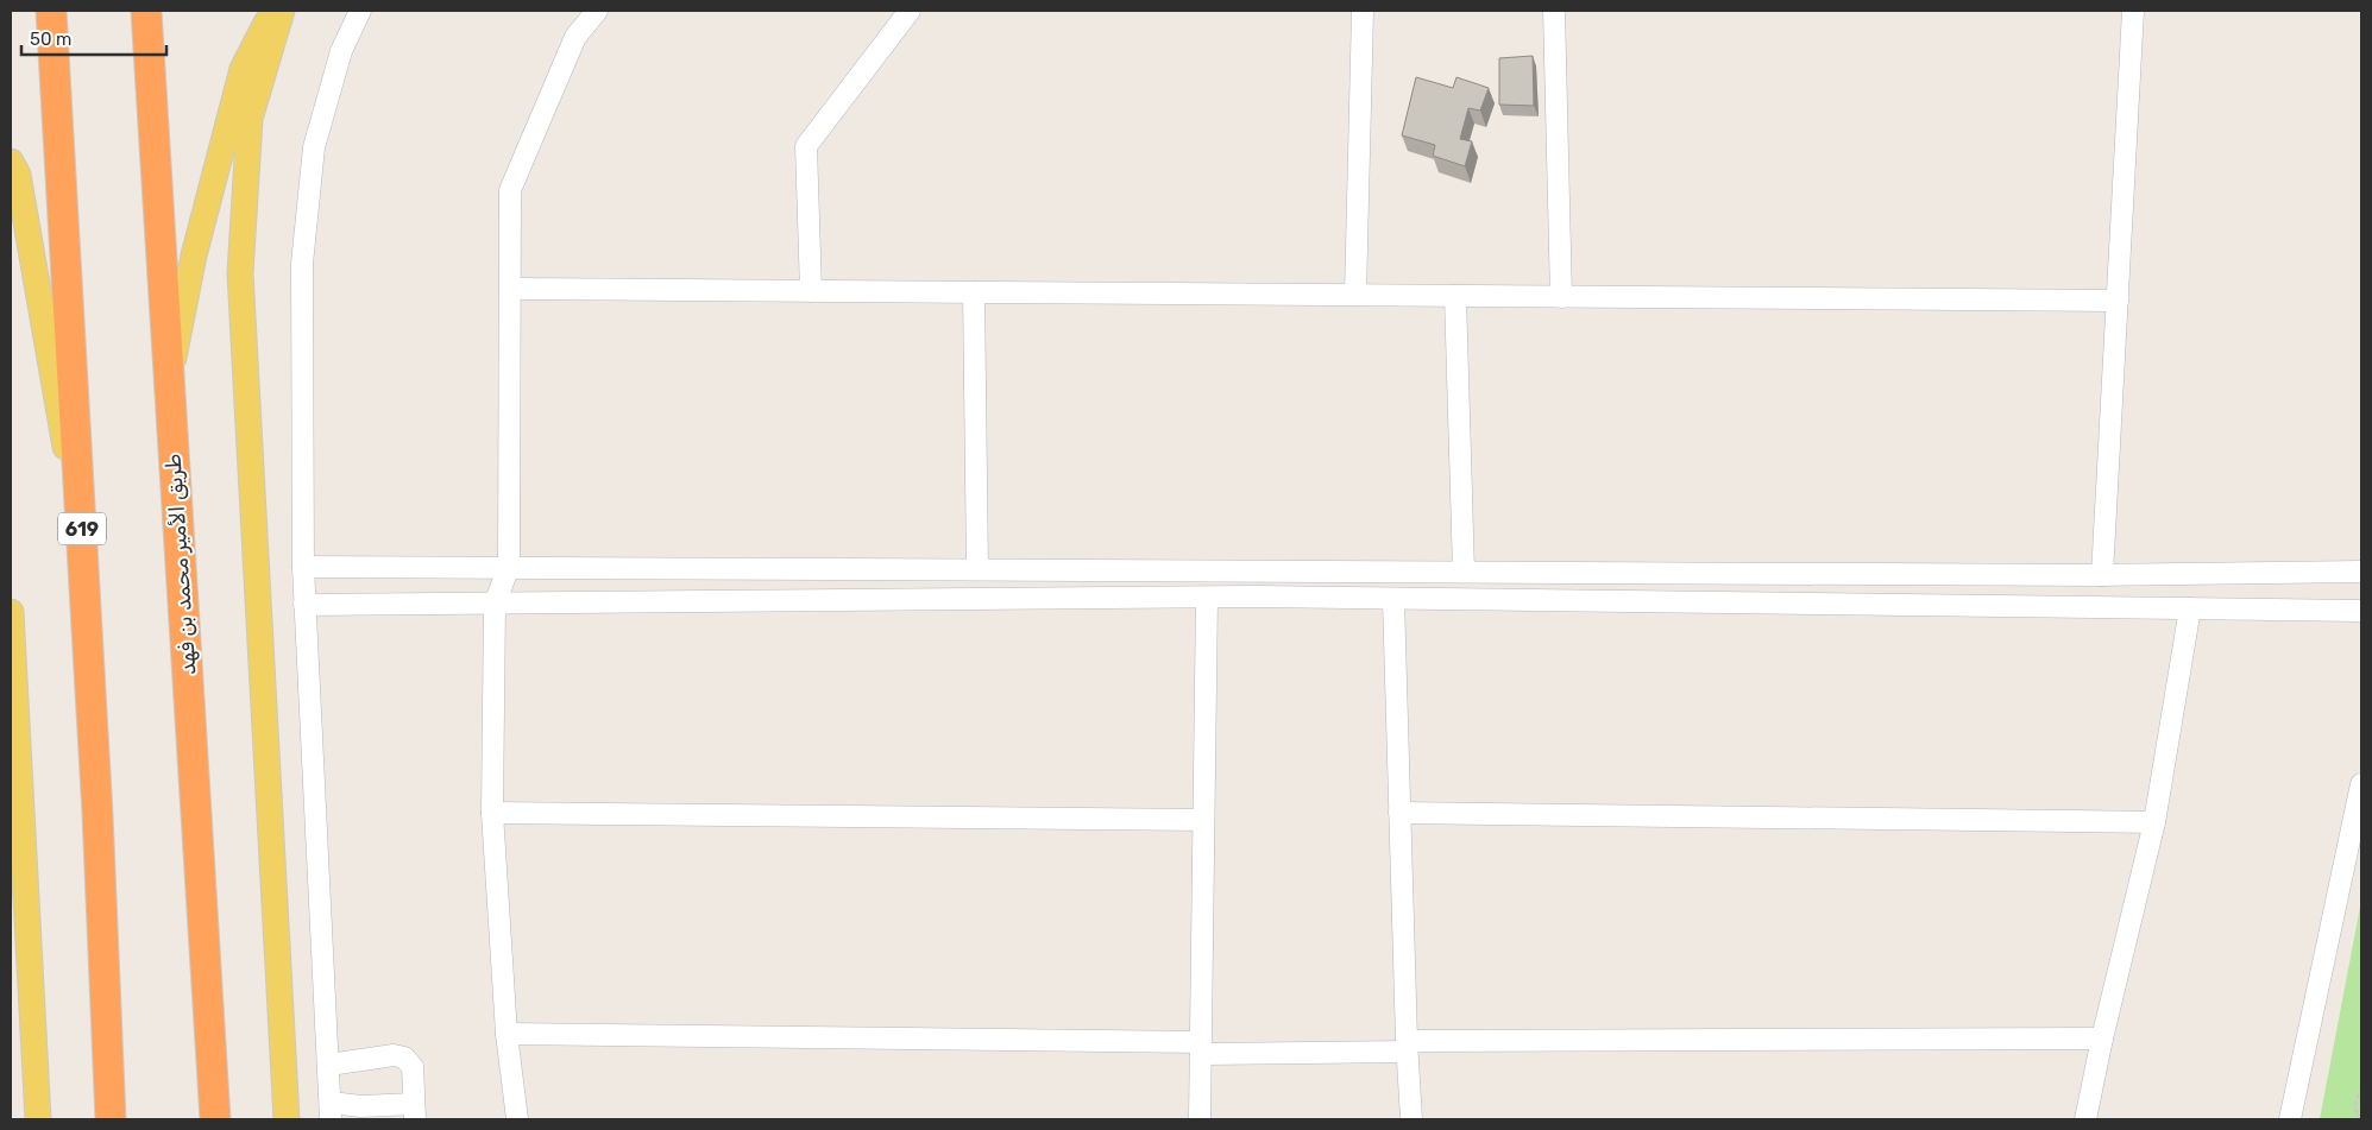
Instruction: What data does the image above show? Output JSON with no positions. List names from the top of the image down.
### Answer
{
  "streets": {
    "highway": ["619", "طريق الأمير محمد بن فهد"]
  },
  "scale_bar": "50 m"
}
